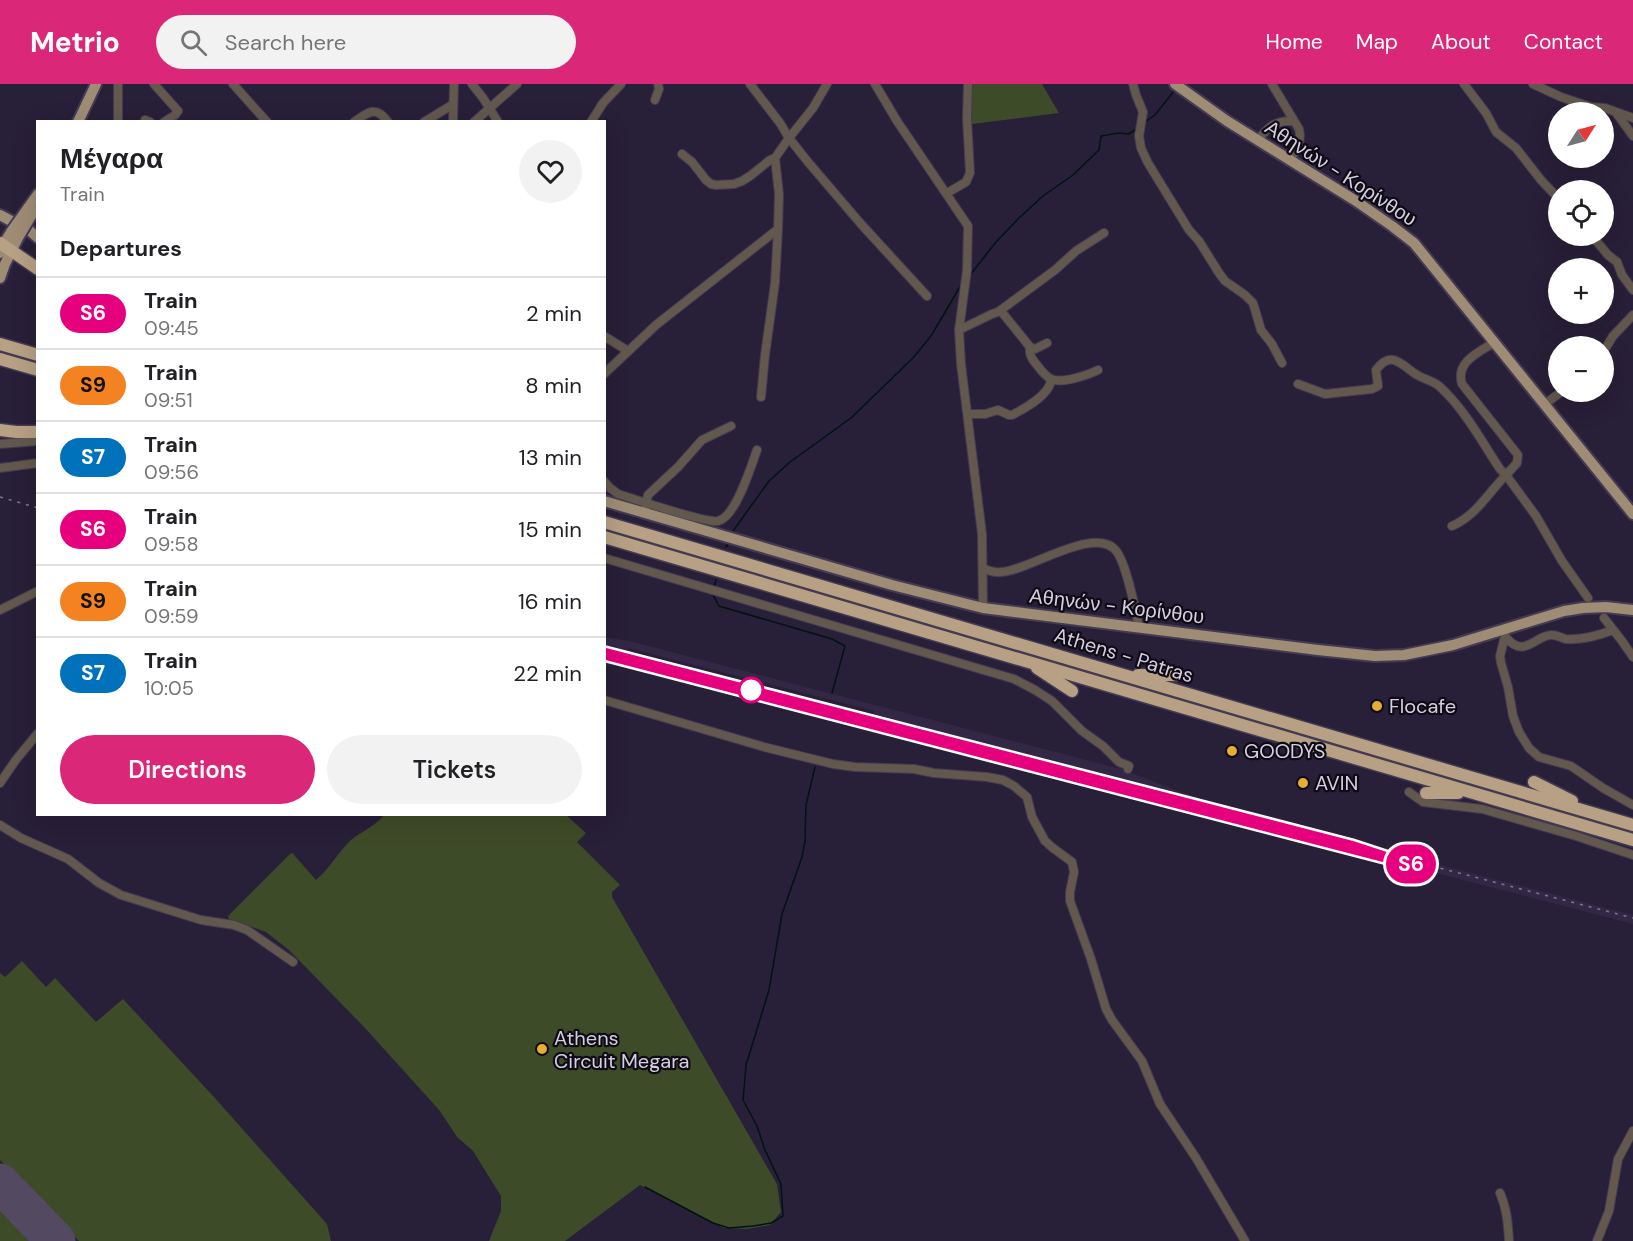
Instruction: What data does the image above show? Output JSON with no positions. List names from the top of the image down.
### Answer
{
  "streets": {
    "highway": ["Athens - Patras"],
    "main road": ["Αθηνών - Κορίνθου"]
  },
  "places": [
    "Flocafe",
    "GOODYS",
    "AVIN",
    "Athens Circuit Megara"
  ],
  "north": "top right",
  "page": {
    "header": "Metrio",
    "search": "Search here",
    "nav": [
      "Home",
      "Map",
      "About",
      "Contact"
    ],
    "on_map": "S6",
    "map_buttons": ["+", "−"],
    "heading": [
      ["Μέγαρα", "Train"],
      "Departures"
    ],
    "list": [
      {
        "mark": "S6",
        "name": "Train",
        "note": "09:45",
        "value": "2 min"
      },
      {
        "mark": "S9",
        "name": "Train",
        "note": "09:51",
        "value": "8 min"
      },
      {
        "mark": "S7",
        "name": "Train",
        "note": "09:56",
        "value": "13 min"
      },
      {
        "mark": "S6",
        "name": "Train",
        "note": "09:58",
        "value": "15 min"
      },
      {
        "mark": "S9",
        "name": "Train",
        "note": "09:59",
        "value": "16 min"
      },
      {
        "mark": "S7",
        "name": "Train",
        "note": "10:05",
        "value": "22 min"
      }
    ],
    "buttons": ["Directions", "Tickets"]
  }
}
